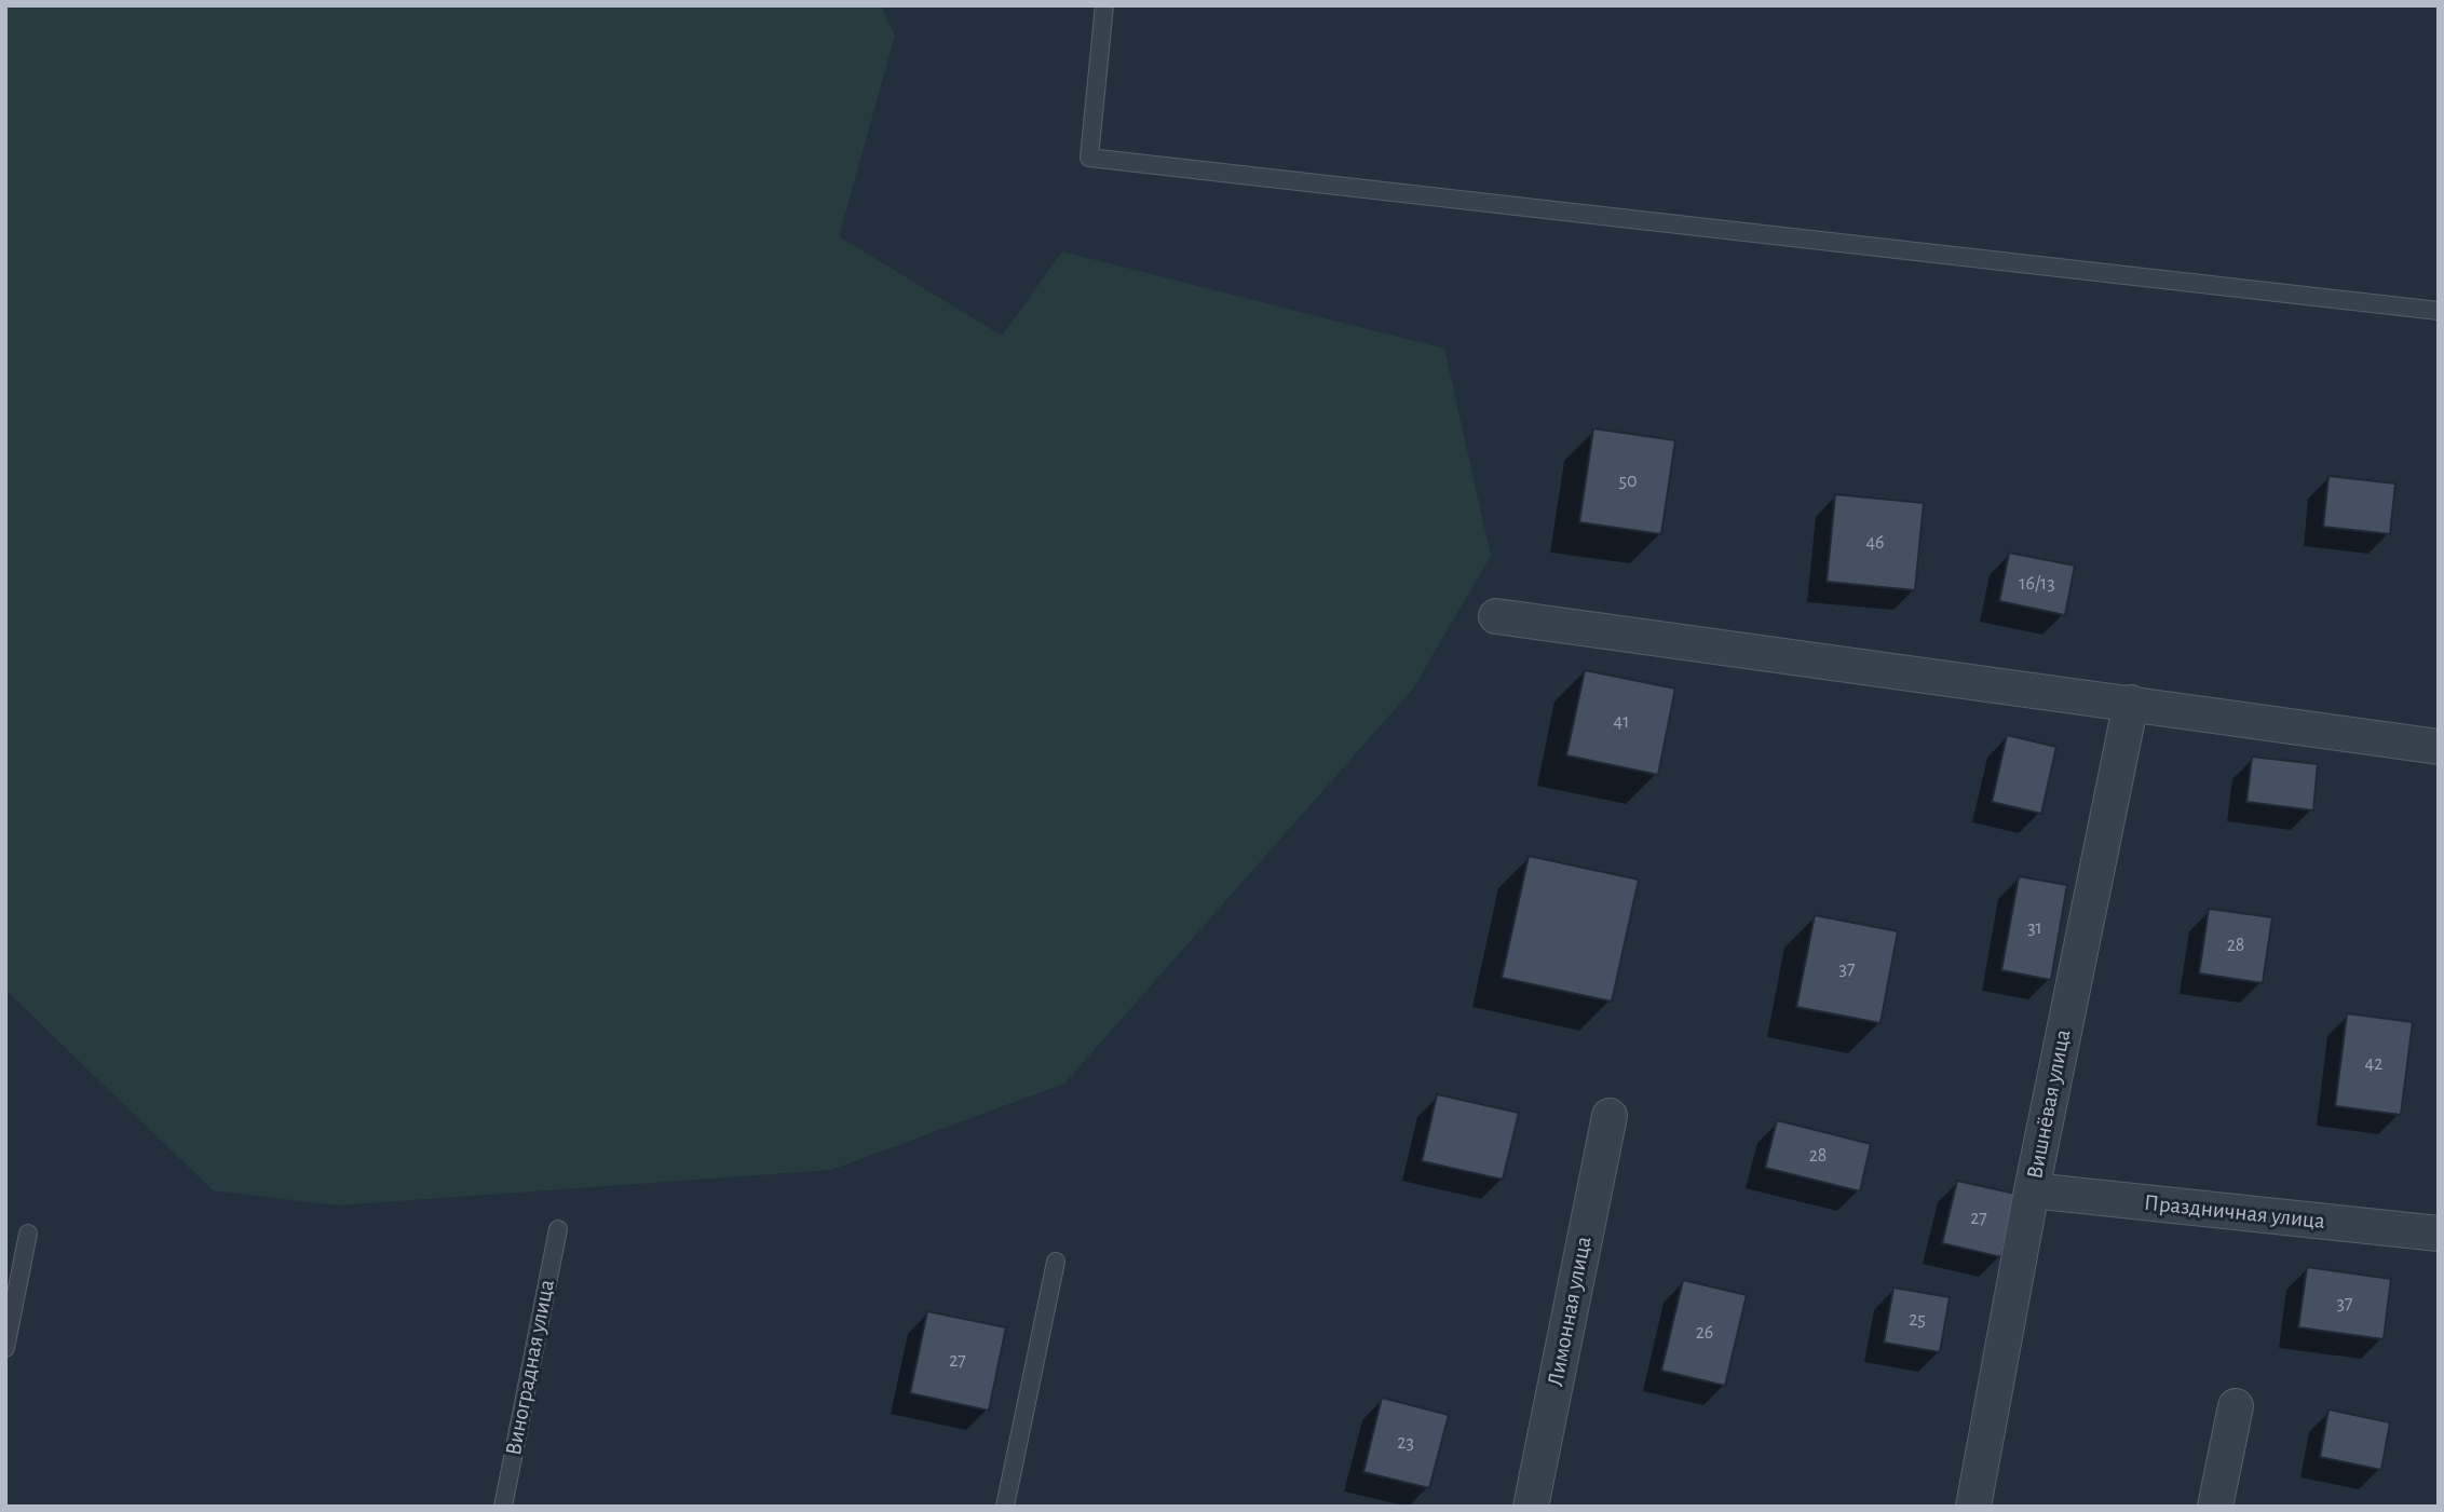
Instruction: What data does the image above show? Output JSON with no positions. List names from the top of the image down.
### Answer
{
  "streets": {
    "street": ["Вишнёвая улица", "Праздничная улица", "Лимонная улица"],
    "lane": ["Виноградная улица"]
  },
  "crossings": [
    ["Вишнёвая улица", "Праздничная улица"]
  ],
  "house_numbers": [
    "50",
    "46",
    "16/13",
    "41",
    "31",
    "28",
    "37",
    "42",
    "28",
    "27",
    "37",
    "25",
    "26",
    "27",
    "23"
  ]
}
